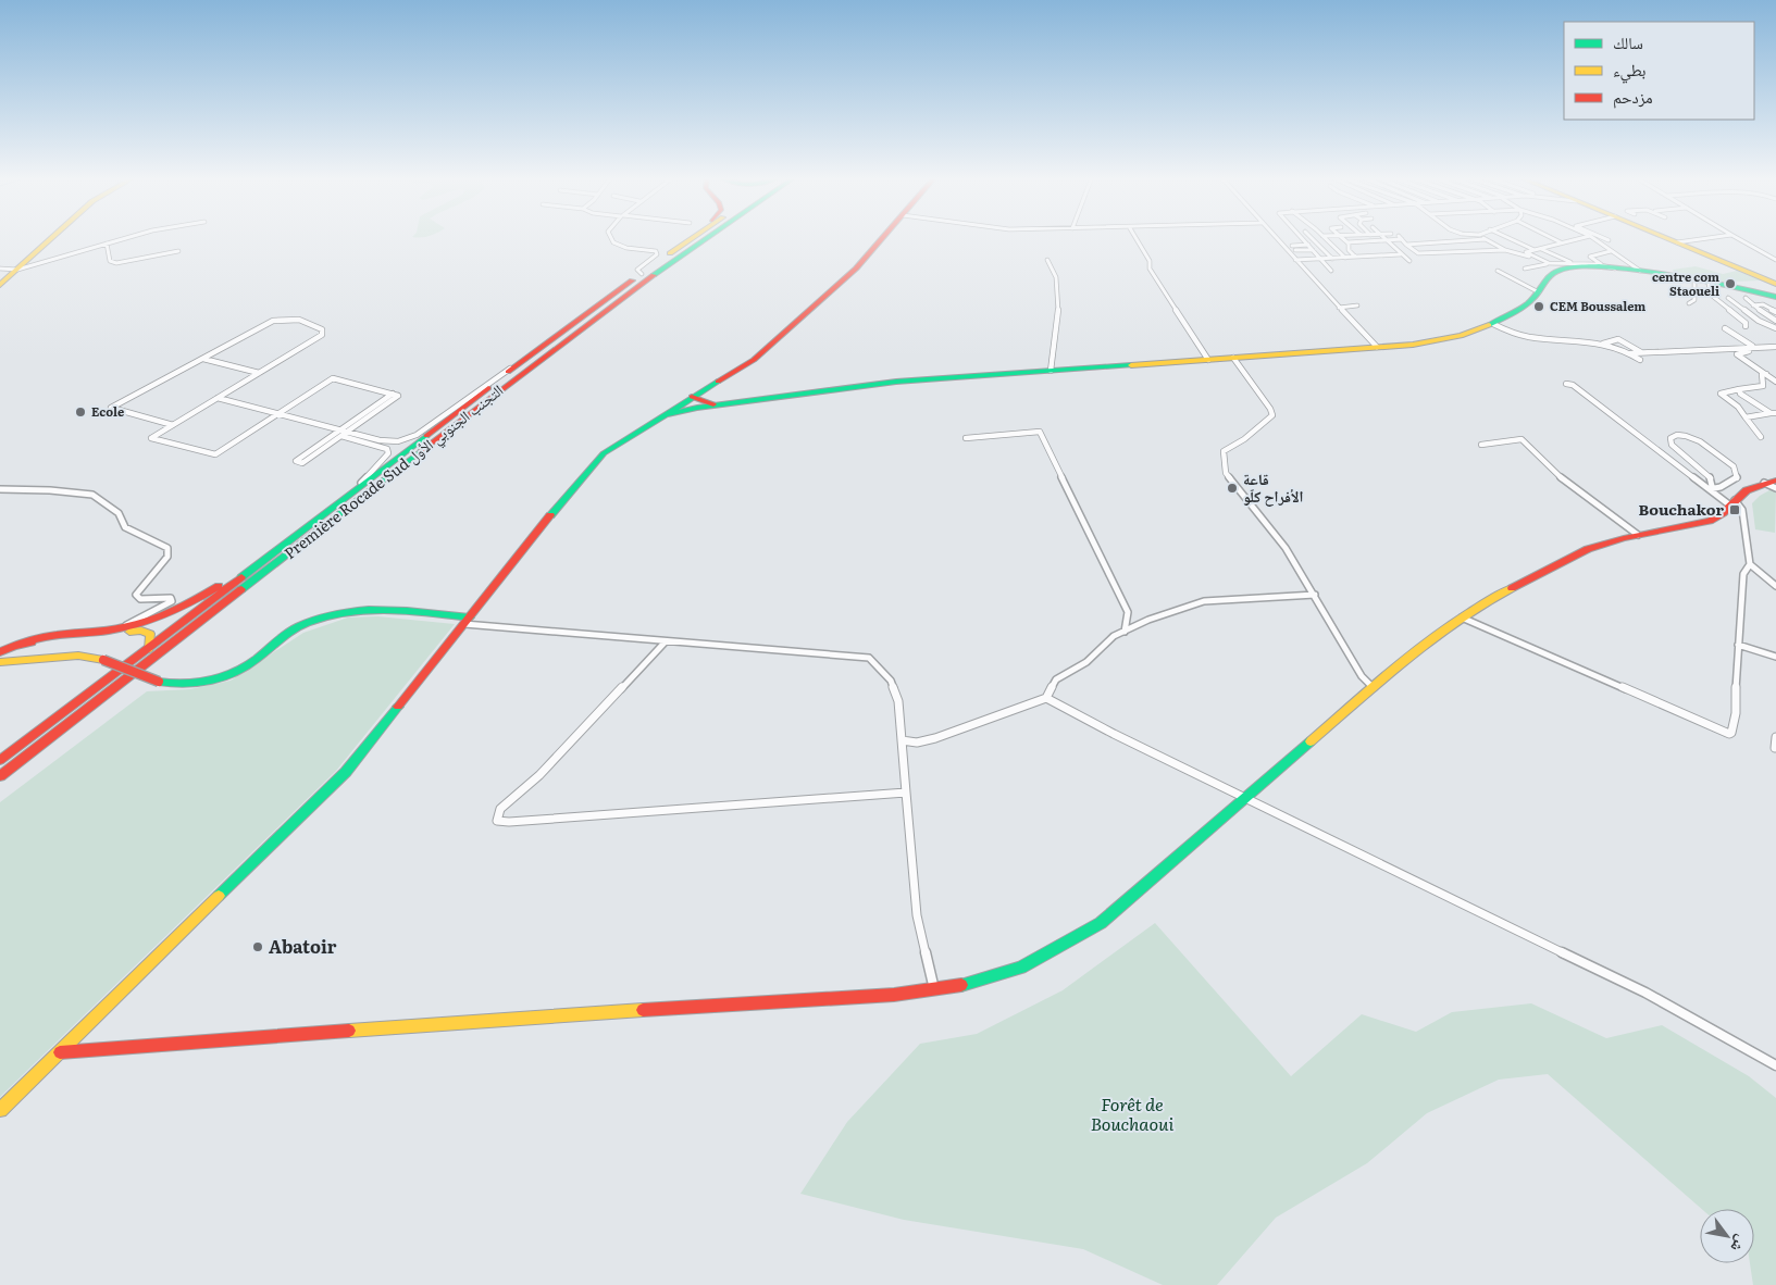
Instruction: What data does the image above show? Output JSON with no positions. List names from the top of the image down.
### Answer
{
  "streets": {
    "main road": ["Première Rocade Sud التجنب الجنوبي الأول"]
  },
  "parks": ["Forêt de Bouchaoui"],
  "places": {
    "other": [
      "centre com Staoueli",
      "CEM Boussalem",
      "Ecole",
      "قاعة الأفراح كلّو",
      "Abatoir"
    ],
    "transit": ["Bouchakor"]
  },
  "legend": ["سالك", "بطيء", "مزدحم"],
  "north": "bottom right"
}
